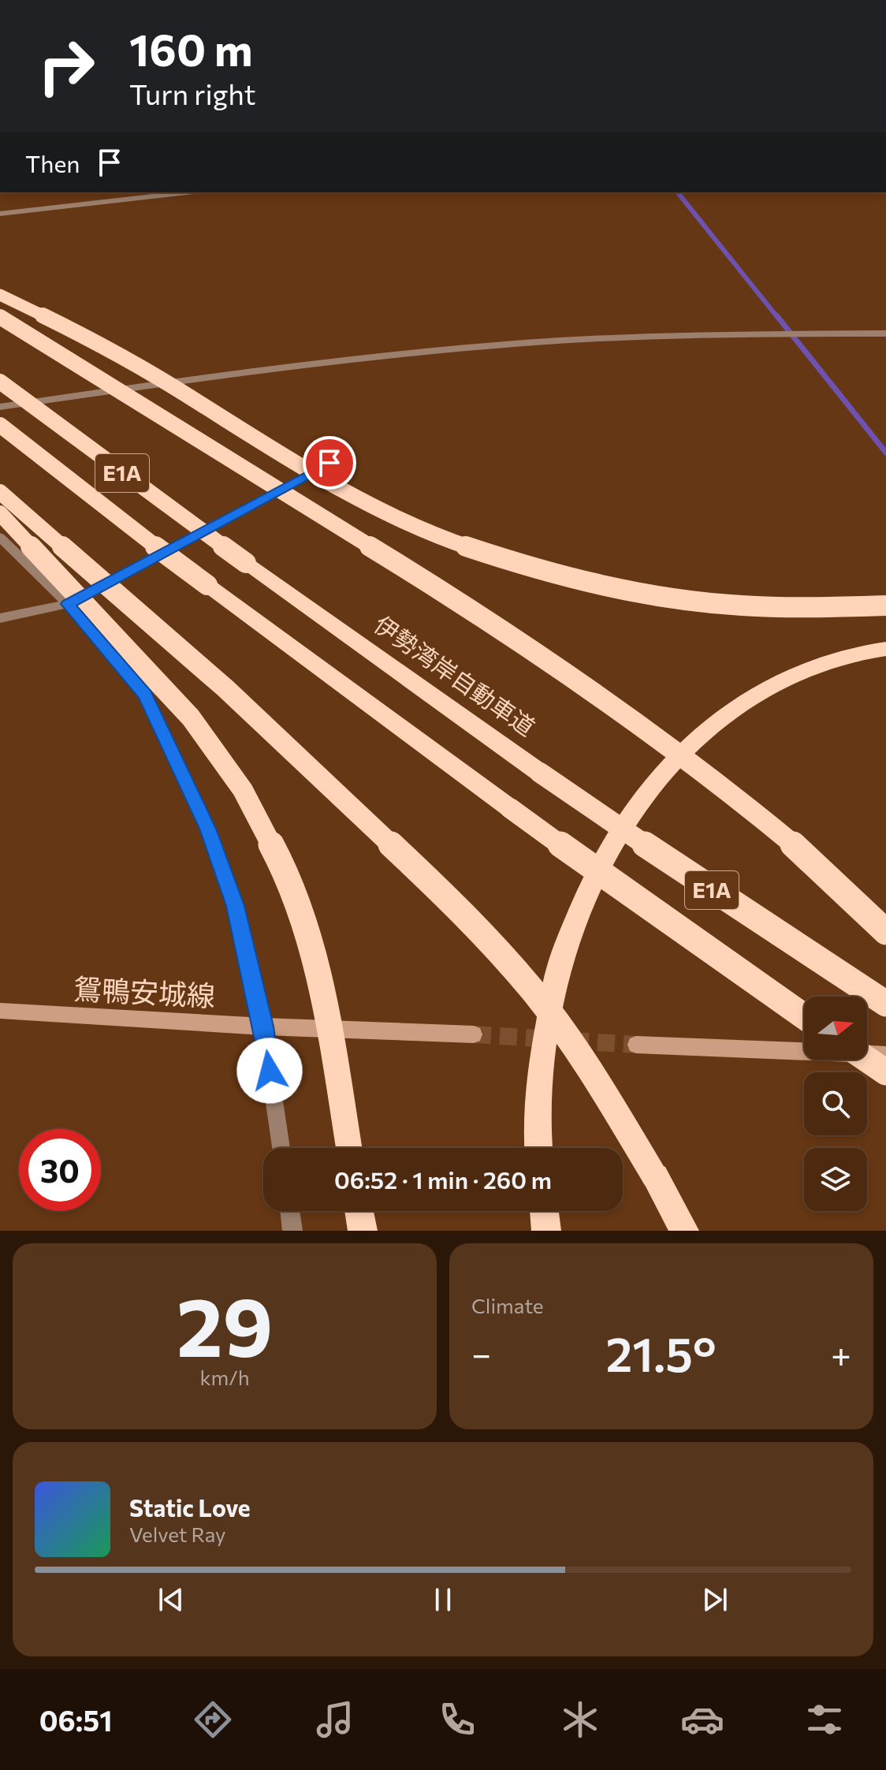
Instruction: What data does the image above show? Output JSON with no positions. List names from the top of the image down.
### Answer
{
  "streets": {
    "highway": ["E1A", "伊勢湾岸自動車道"],
    "main road": ["鴛鴨安城線"]
  },
  "north": "right",
  "page": {
    "turn": ["160 m", "Turn right"],
    "then": "Then",
    "limit": "30",
    "trip": "06:52 · 1 min · 260 m",
    "tile": [
      ["29", "km/h"],
      "Climate"
    ],
    "heat": ["−", "21.5°", "+"],
    "song": ["Static Love", "Velvet Ray"],
    "tabs": "06:51"
  }
}
